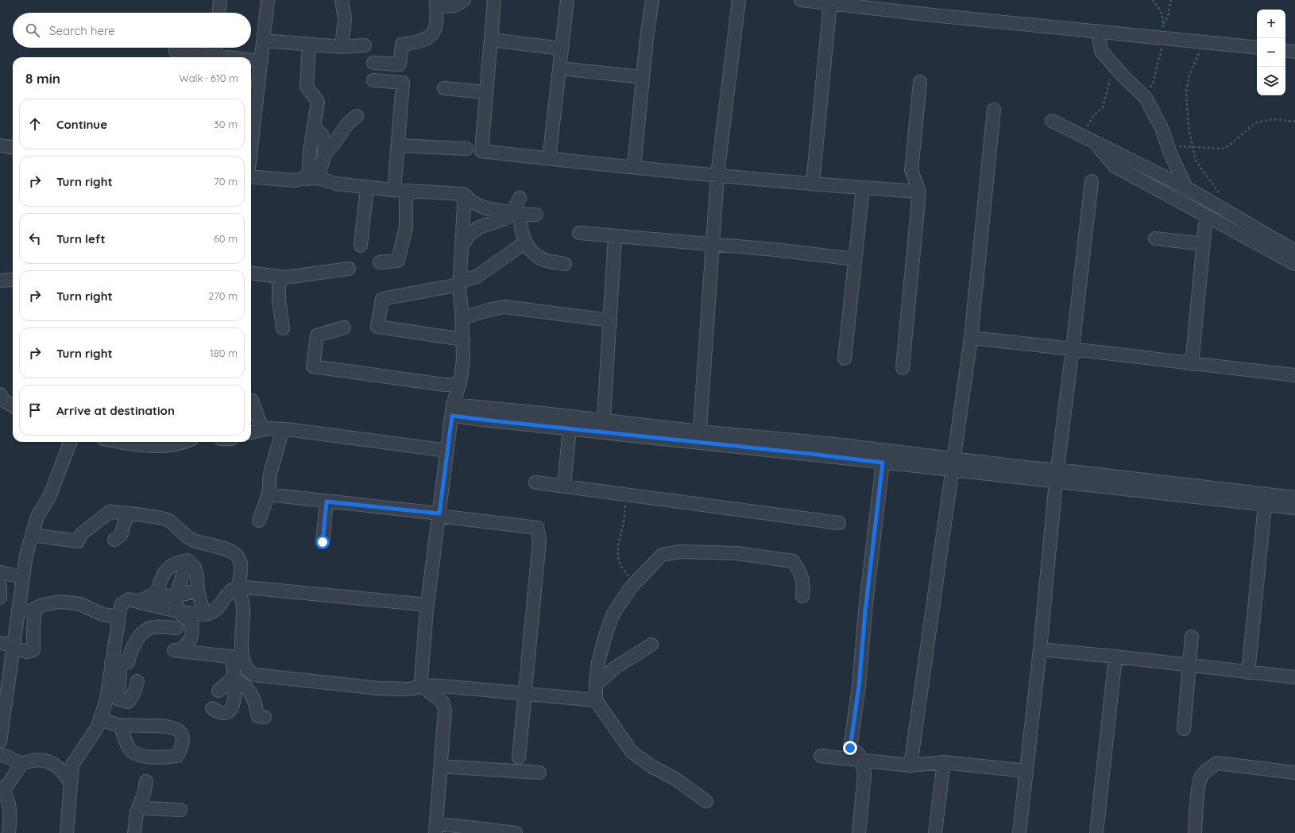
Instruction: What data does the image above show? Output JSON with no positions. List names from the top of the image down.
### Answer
{
  "page": {
    "map_buttons": ["+", "−"],
    "search": "Search here",
    "heading": ["8 min", "Walk · 610 m"],
    "list": [
      ["Continue", "30 m"],
      ["Turn right", "70 m"],
      ["Turn left", "60 m"],
      ["Turn right", "270 m"],
      ["Turn right", "180 m"],
      "Arrive at destination"
    ]
  }
}
